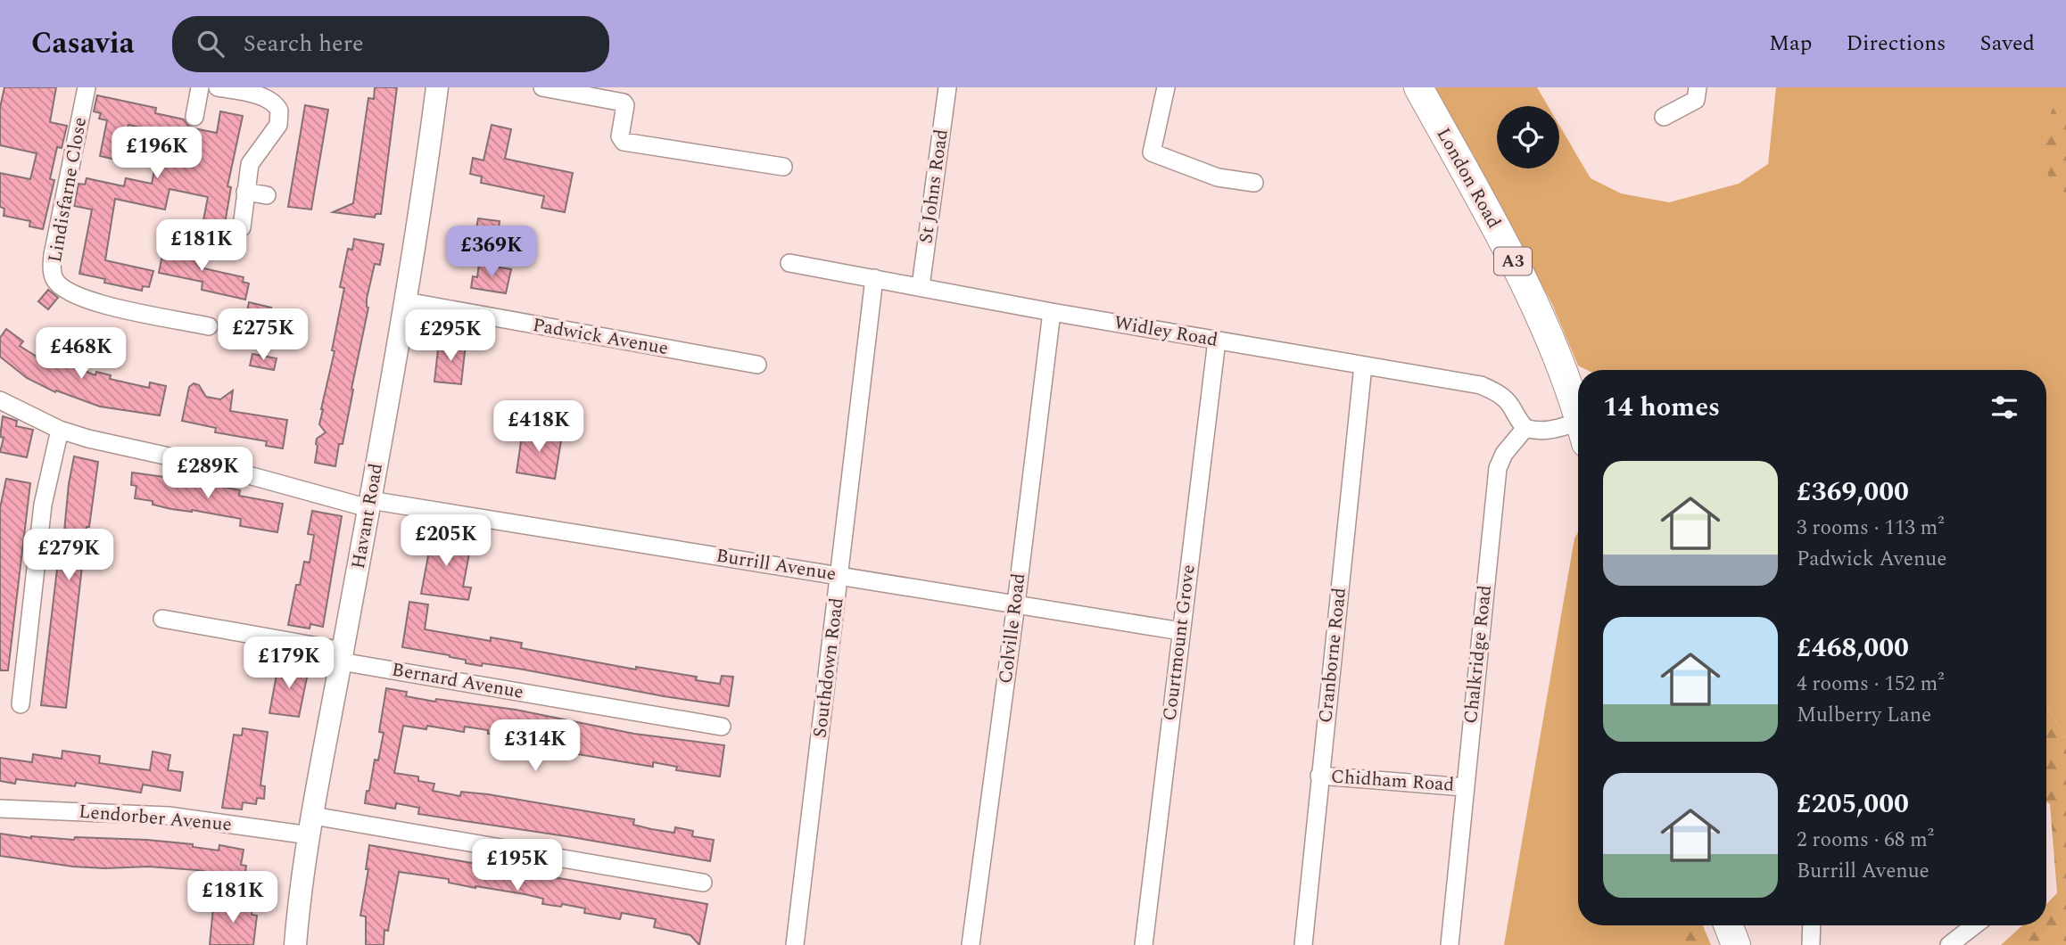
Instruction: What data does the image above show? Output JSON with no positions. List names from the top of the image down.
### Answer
{
  "streets": {
    "main road": ["London Road", "A3"],
    "street": [
      "St Johns Road",
      "Lindisfarne Close",
      "Widley Road",
      "Padwick Avenue",
      "Havant Road",
      "Burrill Avenue",
      "Colville Road",
      "Courtmount Grove",
      "Chalkridge Road",
      "Cranborne Road",
      "Southdown Road",
      "Bernard Avenue",
      "Chidham Road",
      "Lendorber Avenue"
    ]
  },
  "crossings": [
    ["St Johns Road", "Widley Road"],
    ["Widley Road", "Colville Road"],
    ["Widley Road", "Courtmount Grove"],
    ["Widley Road", "Chalkridge Road"],
    ["Widley Road", "Cranborne Road"],
    ["Widley Road", "Southdown Road"],
    ["Padwick Avenue", "Havant Road"],
    ["Havant Road", "Burrill Avenue"],
    ["Havant Road", "Bernard Avenue"],
    ["Havant Road", "Lendorber Avenue"],
    ["Burrill Avenue", "Colville Road"],
    ["Burrill Avenue", "Courtmount Grove"],
    ["Burrill Avenue", "Southdown Road"],
    ["Chalkridge Road", "Chidham Road"],
    ["Cranborne Road", "Chidham Road"]
  ],
  "page": {
    "header": "Casavia",
    "search": "Search here",
    "nav": ["Map", "Directions", "Saved"],
    "price": [
      "£196K",
      "£181K",
      "£369K",
      "£275K",
      "£295K",
      "£468K",
      "£418K",
      "£289K",
      "£205K",
      "£279K",
      "£179K",
      "£314K",
      "£195K",
      "£181K"
    ],
    "heading": "14 homes",
    "list": [
      {
        "name": "£369,000",
        "note": "3 rooms · 113 m² · Padwick Avenue"
      },
      {
        "name": "£468,000",
        "note": "4 rooms · 152 m² · Mulberry Lane"
      },
      {
        "name": "£205,000",
        "note": "2 rooms · 68 m² · Burrill Avenue"
      }
    ]
  }
}
